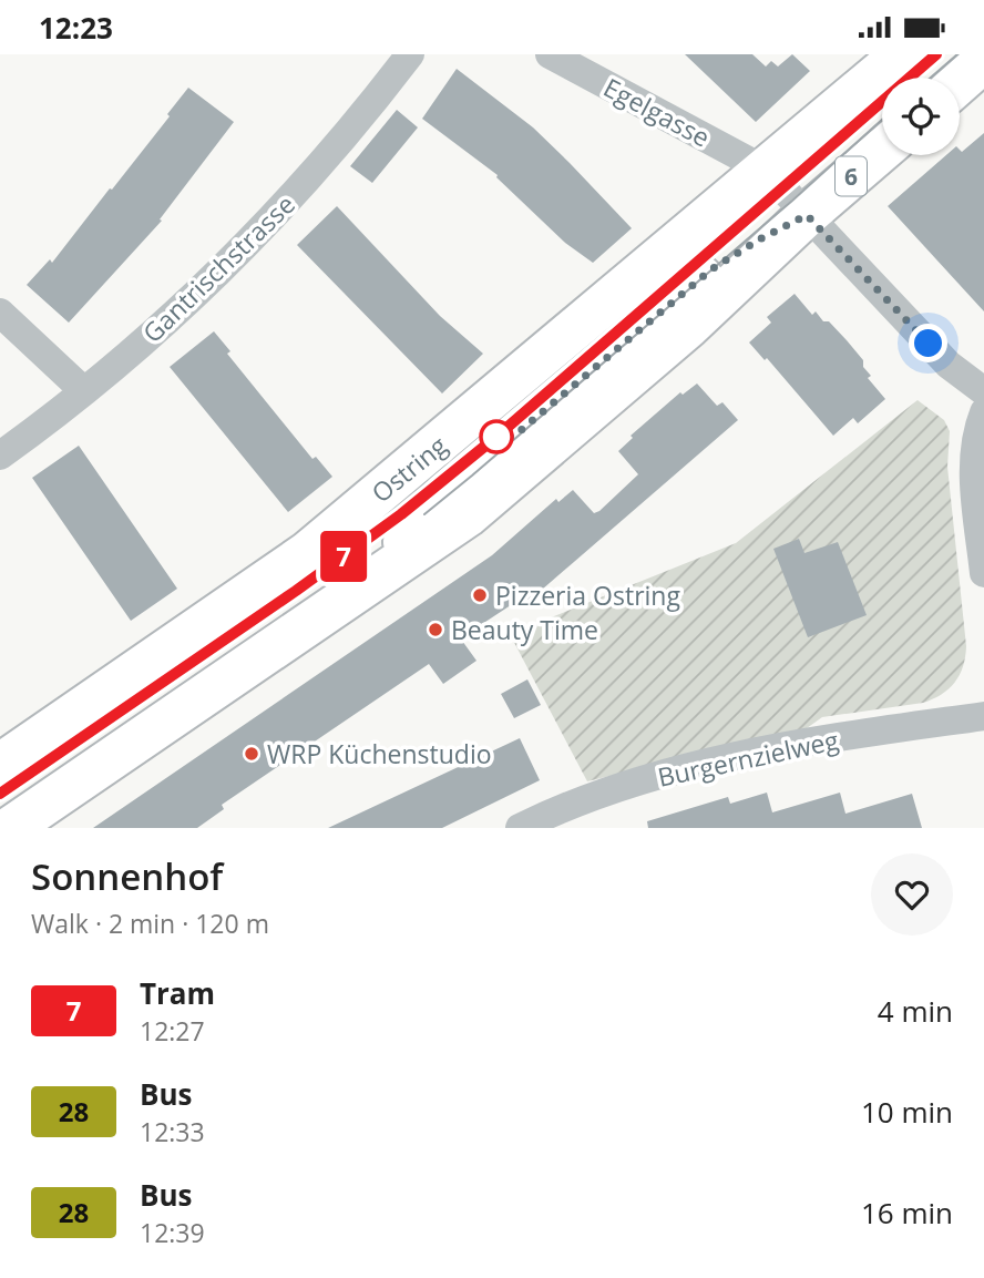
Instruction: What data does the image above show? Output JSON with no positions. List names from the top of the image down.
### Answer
{
  "streets": {
    "main road": ["6", "Ostring"],
    "street": ["Egelgasse", "Gantrischstrasse", "Burgernzielweg"]
  },
  "crossings": [
    ["Egelgasse", "Ostring"]
  ],
  "places": ["Pizzeria Ostring", "Beauty Time", "WRP Küchenstudio"],
  "lines": ["tram line 7"],
  "page": {
    "status": "12:23",
    "on_map": "7",
    "heading": ["Sonnenhof", "Walk · 2 min · 120 m"],
    "list": [
      {
        "mark": "7",
        "name": "Tram",
        "note": "12:27",
        "value": "4 min"
      },
      {
        "mark": "28",
        "name": "Bus",
        "note": "12:33",
        "value": "10 min"
      },
      {
        "mark": "28",
        "name": "Bus",
        "note": "12:39",
        "value": "16 min"
      }
    ]
  }
}
